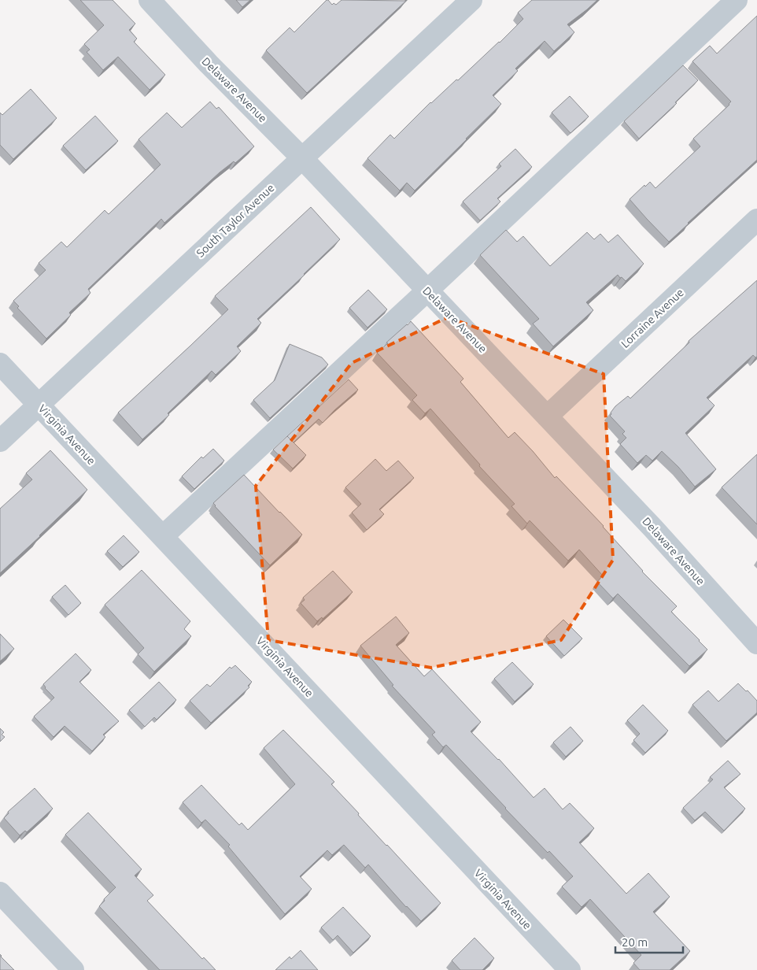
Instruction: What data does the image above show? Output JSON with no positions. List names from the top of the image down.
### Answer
{
  "streets": {
    "street": [
      "Delaware Avenue",
      "South Taylor Avenue",
      "Lorraine Avenue",
      "Virginia Avenue"
    ]
  },
  "crossings": [
    ["Delaware Avenue", "South Taylor Avenue"],
    ["Delaware Avenue", "Lorraine Avenue"],
    ["South Taylor Avenue", "Virginia Avenue"]
  ],
  "scale_bar": "20 m"
}
